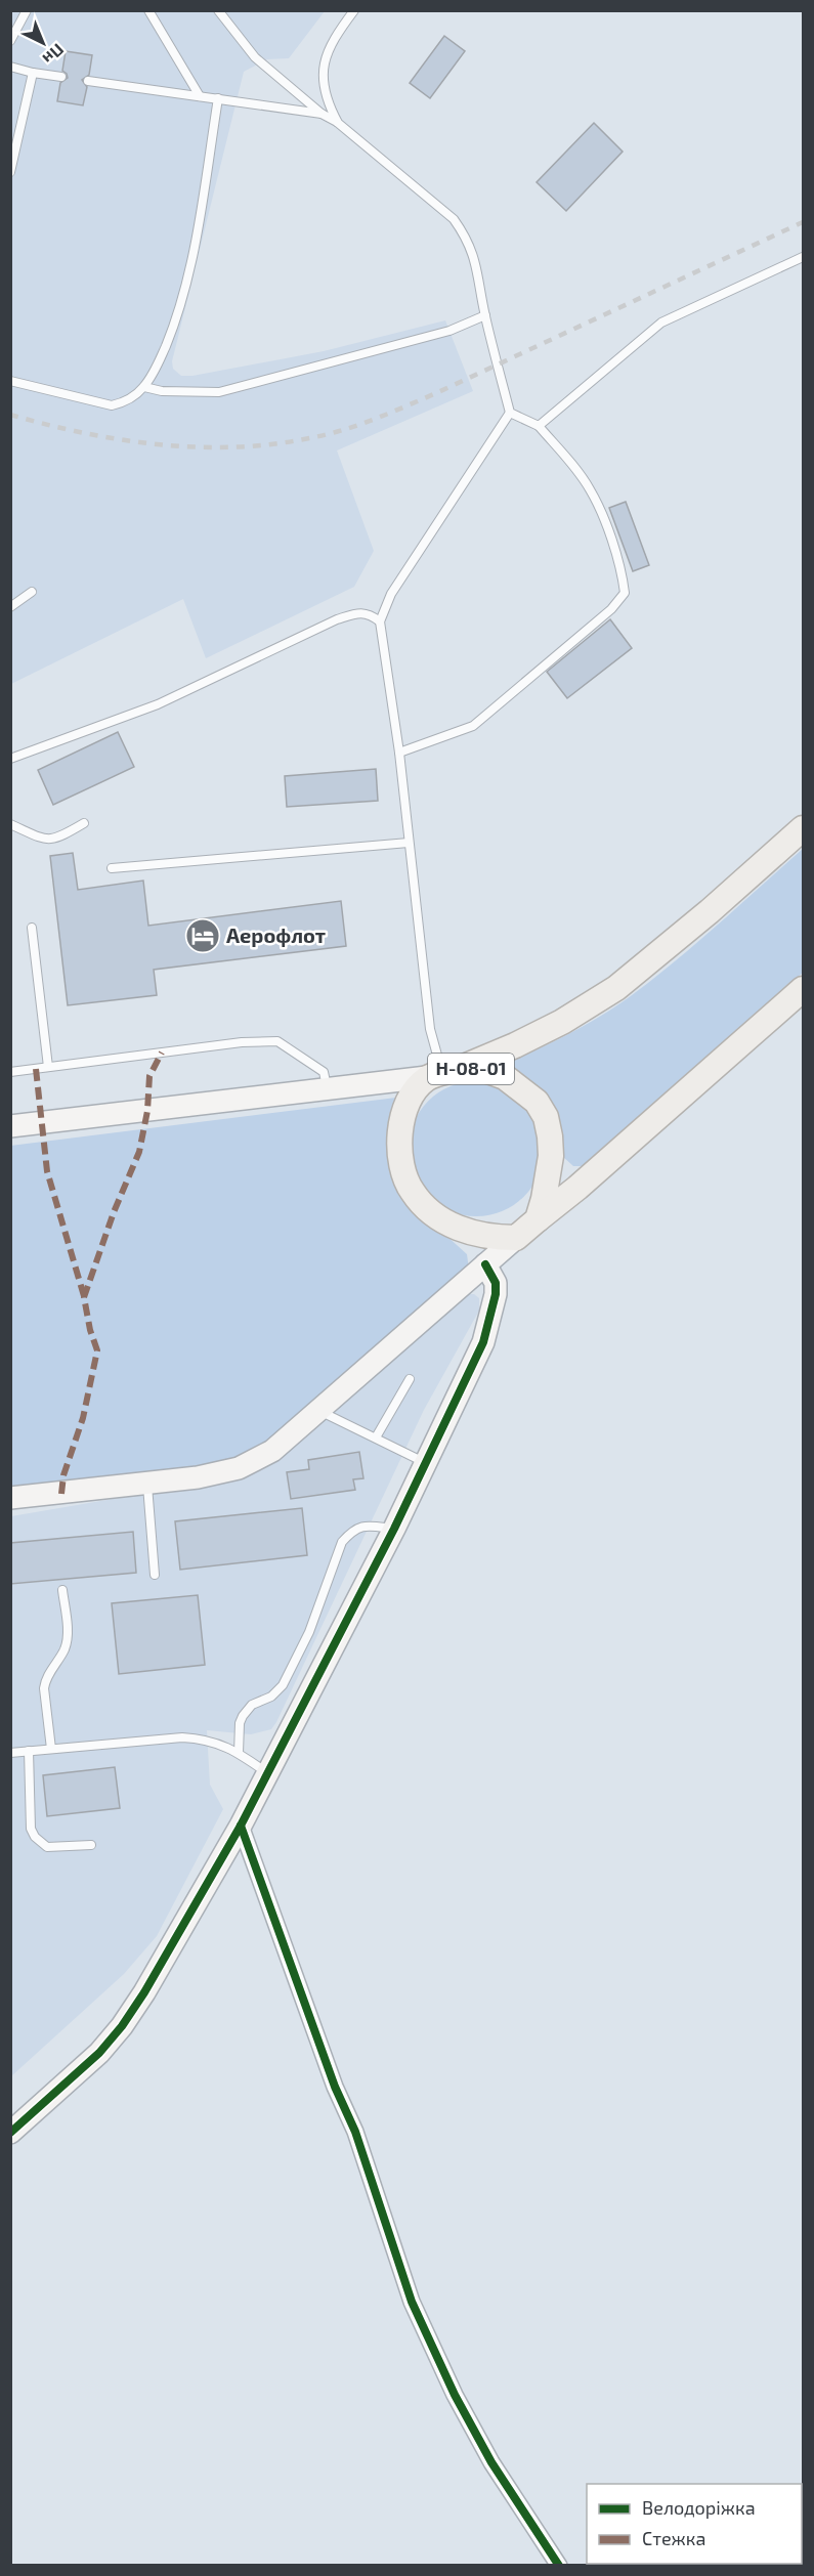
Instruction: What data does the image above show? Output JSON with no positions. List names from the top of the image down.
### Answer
{
  "streets": {
    "main road": ["Н-08-01"]
  },
  "places": {
    "hotel": ["Аерофлот"]
  },
  "legend": ["Велодоріжка", "Стежка"],
  "north": "bottom right"
}
